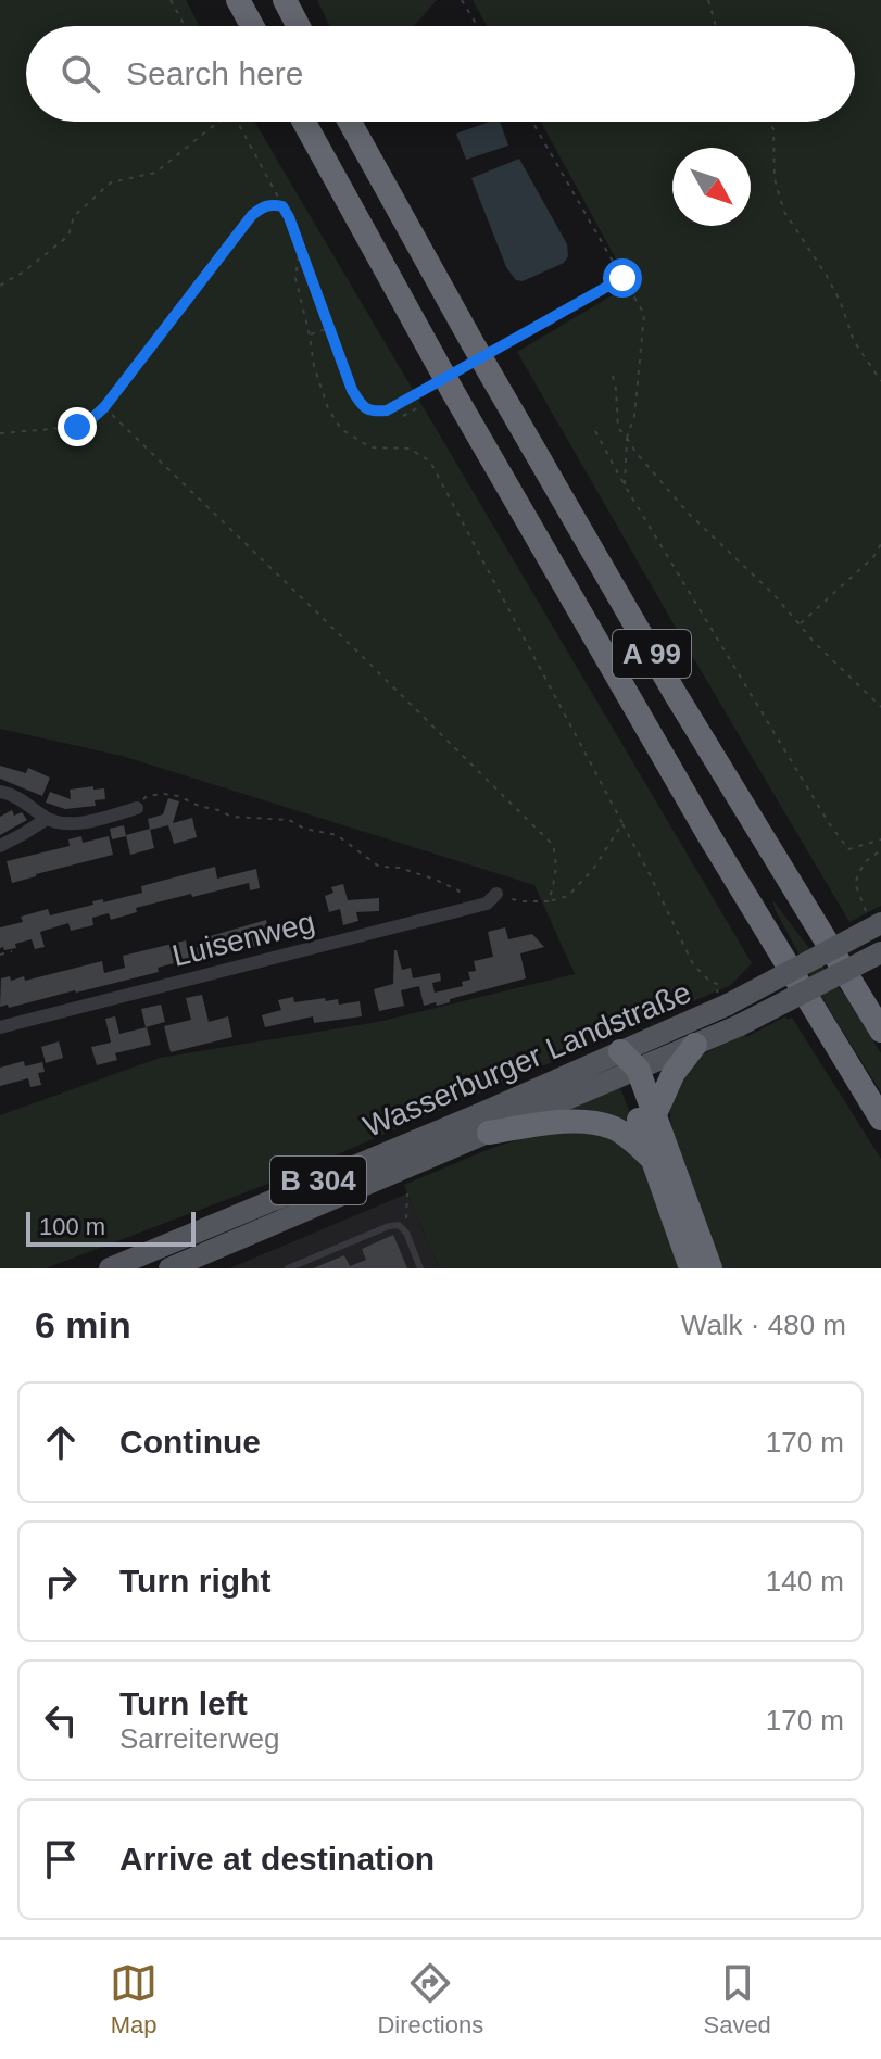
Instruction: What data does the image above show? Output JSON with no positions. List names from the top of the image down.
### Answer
{
  "streets": {
    "highway": ["A 99"],
    "main road": ["Wasserburger Landstraße", "B 304"],
    "street": ["Luisenweg"]
  },
  "crossings": [
    ["Wasserburger Landstraße", "B 304"]
  ],
  "scale_bar": "100 m",
  "north": "bottom right",
  "page": {
    "search": "Search here",
    "scale": "100 m",
    "heading": ["6 min", "Walk · 480 m"],
    "list": [
      ["Continue", "170 m"],
      ["Turn right", "140 m"],
      ["Turn left", "Sarreiterweg", "170 m"],
      "Arrive at destination"
    ],
    "nav": ["Map", "Directions", "Saved"]
  }
}
